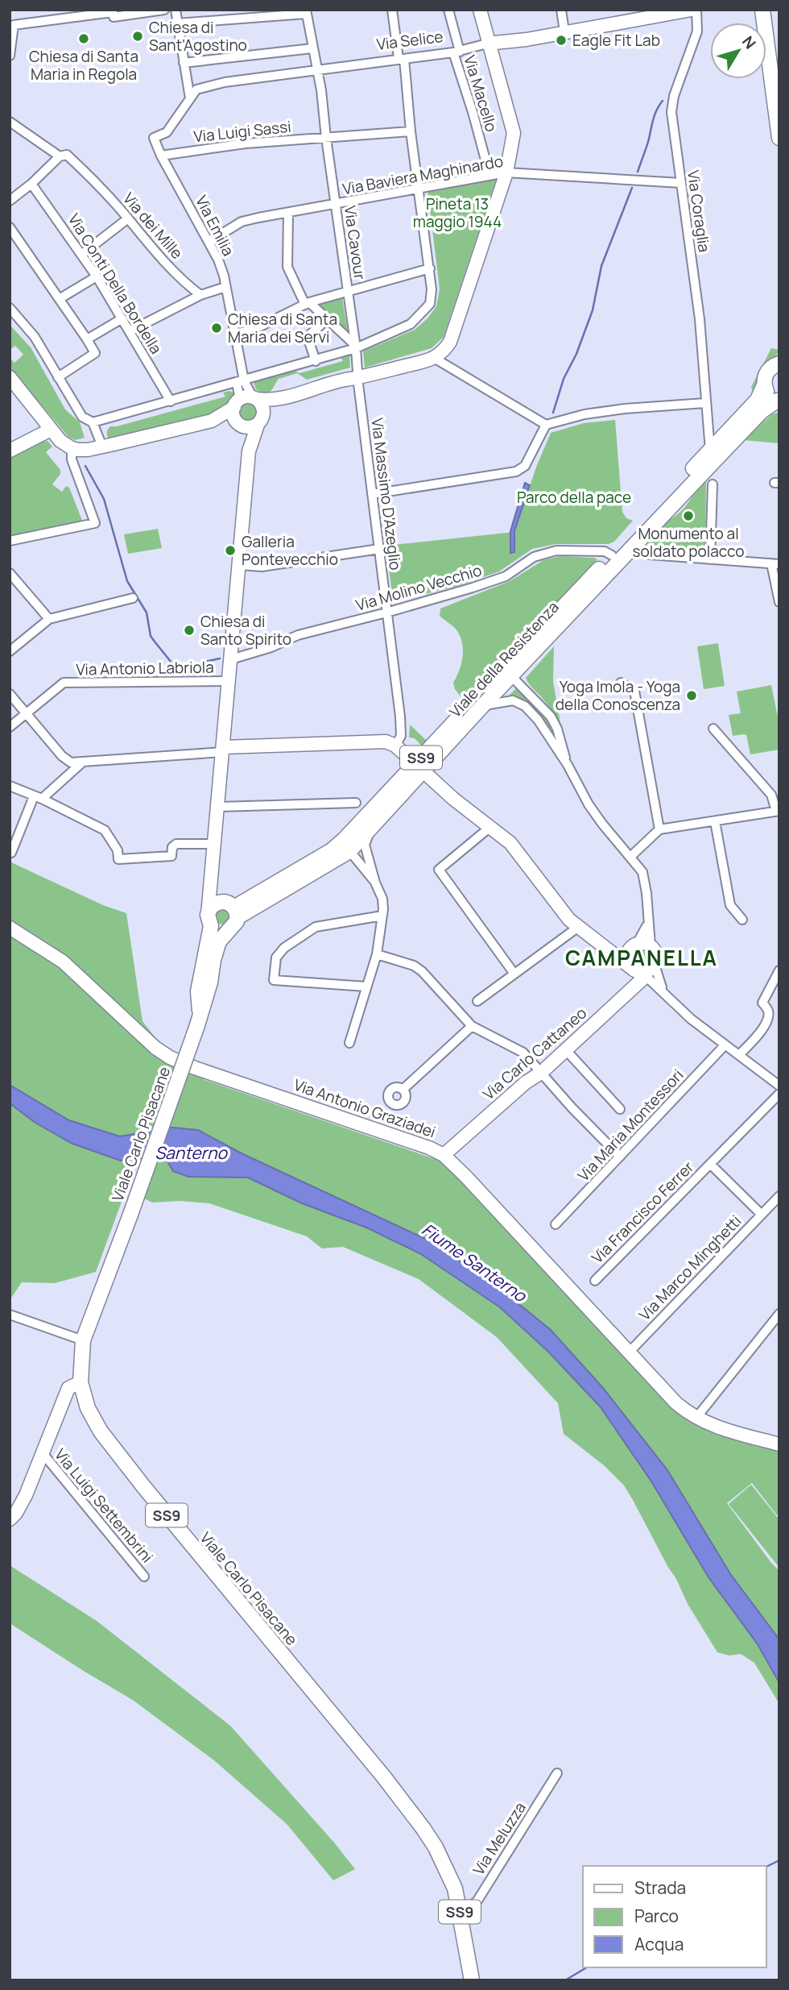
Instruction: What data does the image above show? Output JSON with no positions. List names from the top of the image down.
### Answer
{
  "streets": {
    "main road": ["Viale della Resistenza", "SS9", "Viale Carlo Pisacane"],
    "street": [
      "Via Selice",
      "Via Macello",
      "Via Luigi Sassi",
      "Via Baviera Maghinardo",
      "Via Coraglia",
      "Via dei Mille",
      "Via Emilia",
      "Via Cavour",
      "Via Conti Della Bordella",
      "Via Massimo D'Azeglio",
      "Via Molino Vecchio",
      "Via Antonio Labriola",
      "Via Carlo Cattaneo",
      "Via Antonio Graziadei",
      "Via Maria Montessori",
      "Via Francisco Ferrer",
      "Via Marco Minghetti",
      "Via Luigi Settembrini",
      "Via Meluzza"
    ]
  },
  "crossings": [
    ["Via Selice", "Via Macello"],
    ["Via Selice", "Via Coraglia"],
    ["Via Selice", "Via Emilia"],
    ["Via Selice", "Via Cavour"],
    ["Via Macello", "Via Baviera Maghinardo"],
    ["Via Luigi Sassi", "Via Emilia"],
    ["Via Luigi Sassi", "Via Cavour"],
    ["Via Baviera Maghinardo", "Via Coraglia"],
    ["Via Baviera Maghinardo", "Via Emilia"],
    ["Via Baviera Maghinardo", "Via Cavour"],
    ["Via Coraglia", "Viale della Resistenza"],
    ["Via Emilia", "Viale Carlo Pisacane"],
    ["Via Cavour", "Via Massimo D'Azeglio"],
    ["Via Massimo D'Azeglio", "Via Molino Vecchio"],
    ["Via Molino Vecchio", "Viale della Resistenza"],
    ["Via Molino Vecchio", "Viale Carlo Pisacane"],
    ["Viale della Resistenza", "Viale Carlo Pisacane"],
    ["Via Antonio Labriola", "Viale Carlo Pisacane"],
    ["Via Carlo Cattaneo", "Via Antonio Graziadei"],
    ["Via Antonio Graziadei", "Via Marco Minghetti"],
    ["Viale Carlo Pisacane", "Via Meluzza"],
    ["Via Francisco Ferrer", "Via Marco Minghetti"]
  ],
  "districts": ["CAMPANELLA"],
  "water": ["Santerno", "Fiume Santerno"],
  "parks": ["Pineta 13 maggio 1944", "Parco della pace"],
  "places": [
    "Chiesa di Sant'Agostino",
    "Chiesa di Santa Maria in Regola",
    "Eagle Fit Lab",
    "Chiesa di Santa Maria dei Servi",
    "Monumento al soldato polacco",
    "Galleria Pontevecchio",
    "Chiesa di Santo Spirito",
    "Yoga Imola - Yoga della Conoscenza"
  ],
  "legend": ["Strada", "Parco", "Acqua"],
  "north": "top right"
}
